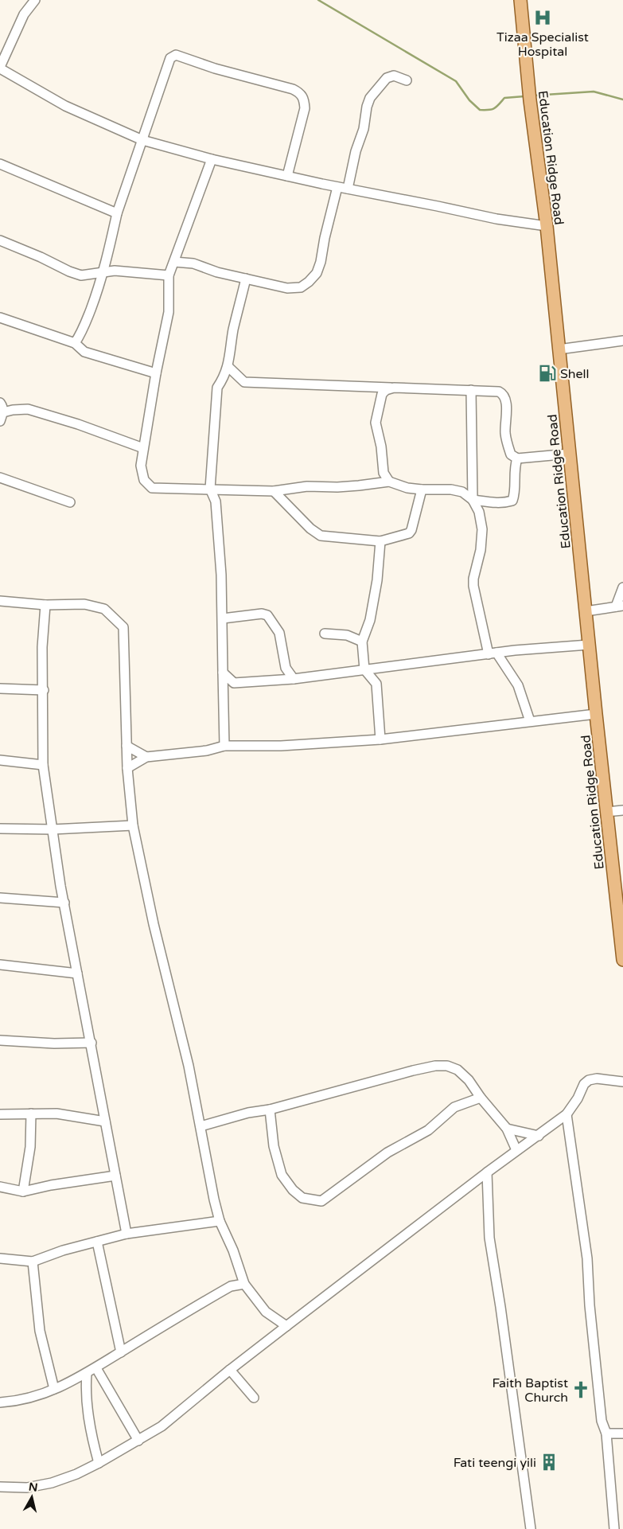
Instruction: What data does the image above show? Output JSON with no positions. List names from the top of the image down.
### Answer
{
  "streets": {
    "main road": ["Education Ridge Road"]
  },
  "places": {
    "hospital": ["Tizaa Specialist Hospital"],
    "fuel station": ["Shell"],
    "church": ["Faith Baptist Church"],
    "building": ["Fati teengi yili"]
  },
  "north": "top"
}
